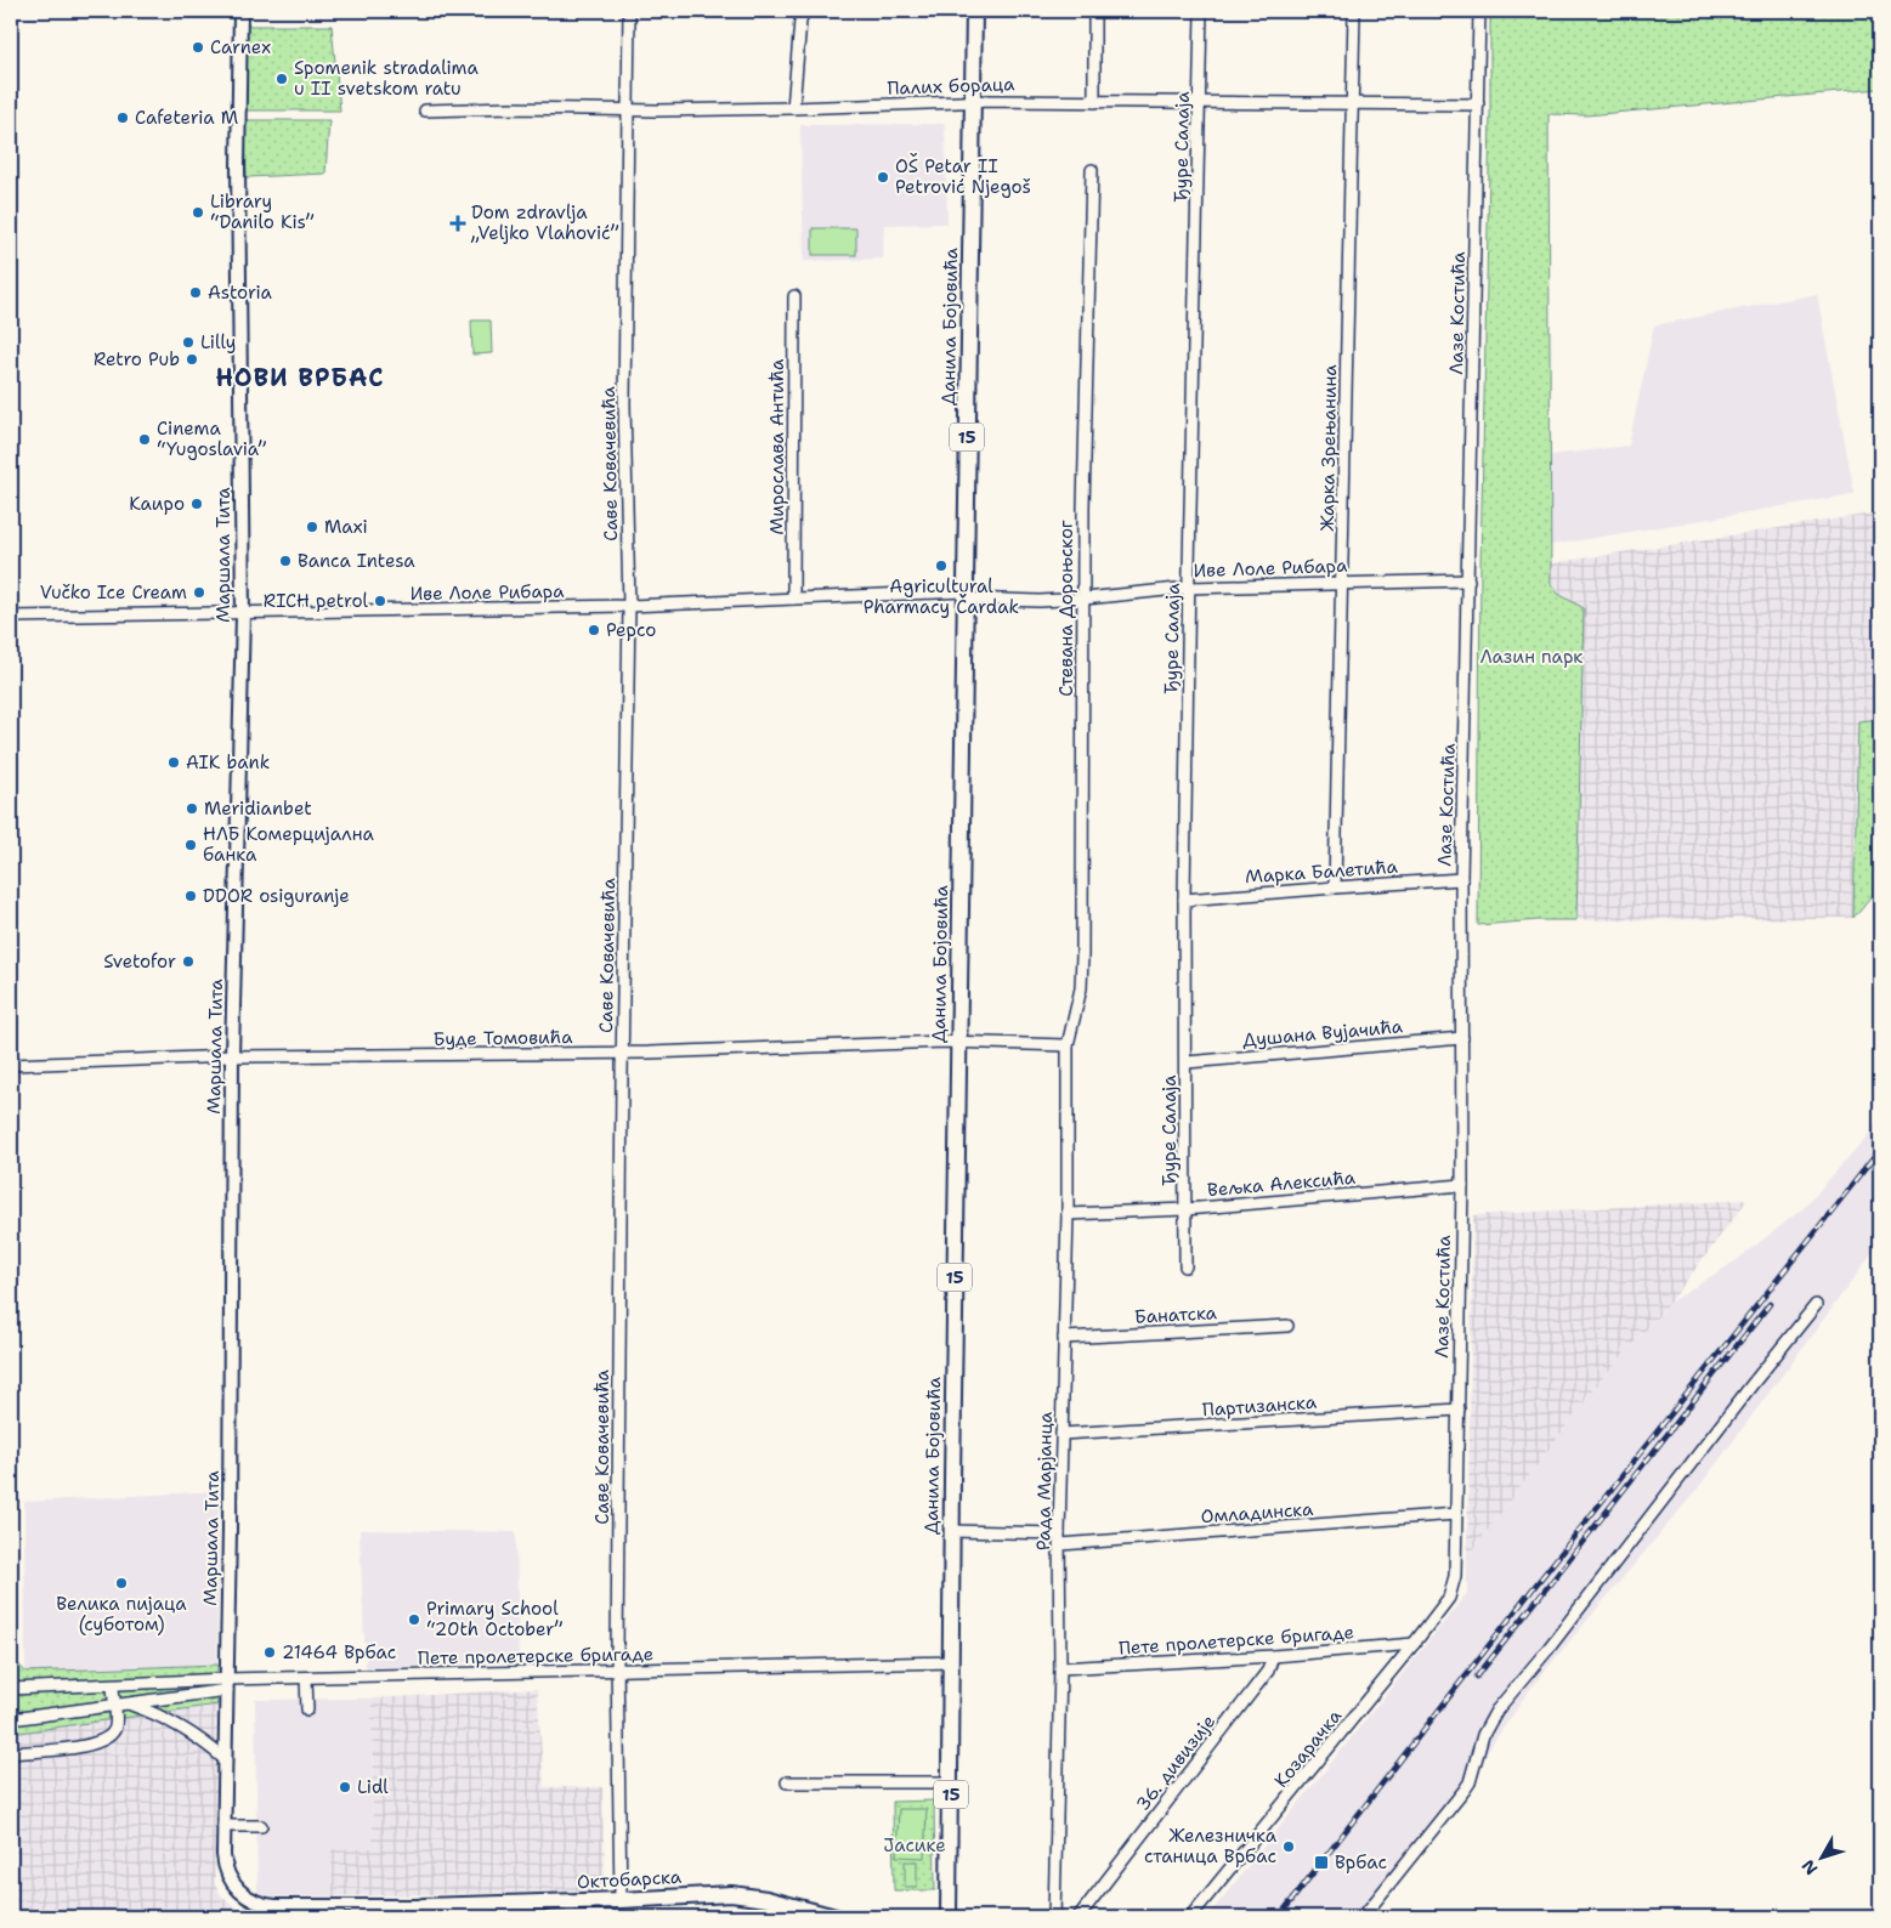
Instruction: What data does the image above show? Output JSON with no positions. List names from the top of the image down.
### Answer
{
  "streets": {
    "main road": ["Данила Бојовића", "15", "Октобарска"],
    "street": [
      "Палих бораца",
      "Ђуре Салаја",
      "Лазе Костића",
      "Мирослава Антића",
      "Жарка Зрењанина",
      "Саве Ковачевића",
      "Маршала Тита",
      "Иве Лоле Рибара",
      "Стевана Дороњског",
      "Марка Балетића",
      "Душана Вујачића",
      "Буде Томовића",
      "Вељка Алексића",
      "Банатска",
      "Партизанска",
      "Рада Марјанца",
      "Омладинска",
      "Пете пролетерске бригаде",
      "Козарачка",
      "36. дивизије"
    ]
  },
  "crossings": [
    ["Палих бораца", "Ђуре Салаја"],
    ["Палих бораца", "Лазе Костића"],
    ["Палих бораца", "Данила Бојовића"],
    ["Палих бораца", "Жарка Зрењанина"],
    ["Палих бораца", "Саве Ковачевића"],
    ["Ђуре Салаја", "Иве Лоле Рибара"],
    ["Ђуре Салаја", "Марка Балетића"],
    ["Ђуре Салаја", "Душана Вујачића"],
    ["Ђуре Салаја", "Вељка Алексића"],
    ["Лазе Костића", "Иве Лоле Рибара"],
    ["Лазе Костића", "Марка Балетића"],
    ["Лазе Костића", "Душана Вујачића"],
    ["Лазе Костића", "Вељка Алексића"],
    ["Лазе Костића", "Партизанска"],
    ["Лазе Костића", "Омладинска"],
    ["Лазе Костића", "Козарачка"],
    ["Данила Бојовића", "Иве Лоле Рибара"],
    ["Данила Бојовића", "Буде Томовића"],
    ["Данила Бојовића", "Омладинска"],
    ["Данила Бојовића", "Пете пролетерске бригаде"],
    ["Мирослава Антића", "Иве Лоле Рибара"],
    ["Жарка Зрењанина", "Иве Лоле Рибара"],
    ["Жарка Зрењанина", "Марка Балетића"],
    ["Саве Ковачевића", "Иве Лоле Рибара"],
    ["Саве Ковачевића", "Буде Томовића"],
    ["Саве Ковачевића", "Пете пролетерске бригаде"],
    ["Саве Ковачевића", "Октобарска"],
    ["Маршала Тита", "Иве Лоле Рибара"],
    ["Маршала Тита", "Буде Томовића"],
    ["Маршала Тита", "Пете пролетерске бригаде"],
    ["Маршала Тита", "Октобарска"],
    ["Иве Лоле Рибара", "Стевана Дороњског"],
    ["Стевана Дороњског", "Буде Томовића"],
    ["Стевана Дороњског", "Рада Марјанца"],
    ["Буде Томовића", "Рада Марјанца"],
    ["Вељка Алексића", "Рада Марјанца"],
    ["Банатска", "Рада Марјанца"],
    ["Партизанска", "Рада Марјанца"],
    ["Рада Марјанца", "Омладинска"],
    ["Рада Марјанца", "Пете пролетерске бригаде"],
    ["Пете пролетерске бригаде", "Козарачка"],
    ["Пете пролетерске бригаде", "36. дивизије"]
  ],
  "districts": ["НОВИ ВРБАС"],
  "parks": ["Лазин парк", "Јасике"],
  "places": {
    "other": [
      "Carnex",
      "Spomenik stradalima u II svetskom ratu",
      "Cafeteria M",
      "OŠ Petar II Petrović Njegoš",
      "Library “Danilo Kis”",
      "Astoria",
      "Lilly",
      "Retro Pub",
      "Cinema “Yugoslavia”",
      "Каиро",
      "Maxi",
      "Banca Intesa",
      "Agricultural Pharmacy Čardak",
      "Vučko Ice Cream",
      "RICH petrol",
      "Pepco",
      "AIK bank",
      "Meridianbet",
      "НЛБ Комерцијална банка",
      "DDOR osiguranje",
      "Svetofor",
      "Велика пијаца (суботом)",
      "Primary School “20th October”",
      "21464 Врбас",
      "Lidl",
      "Железничка станица Врбас"
    ],
    "health": ["Dom zdravlja „Veljko Vlahović”"],
    "transit": ["Врбас"]
  },
  "north": "bottom left"
}
